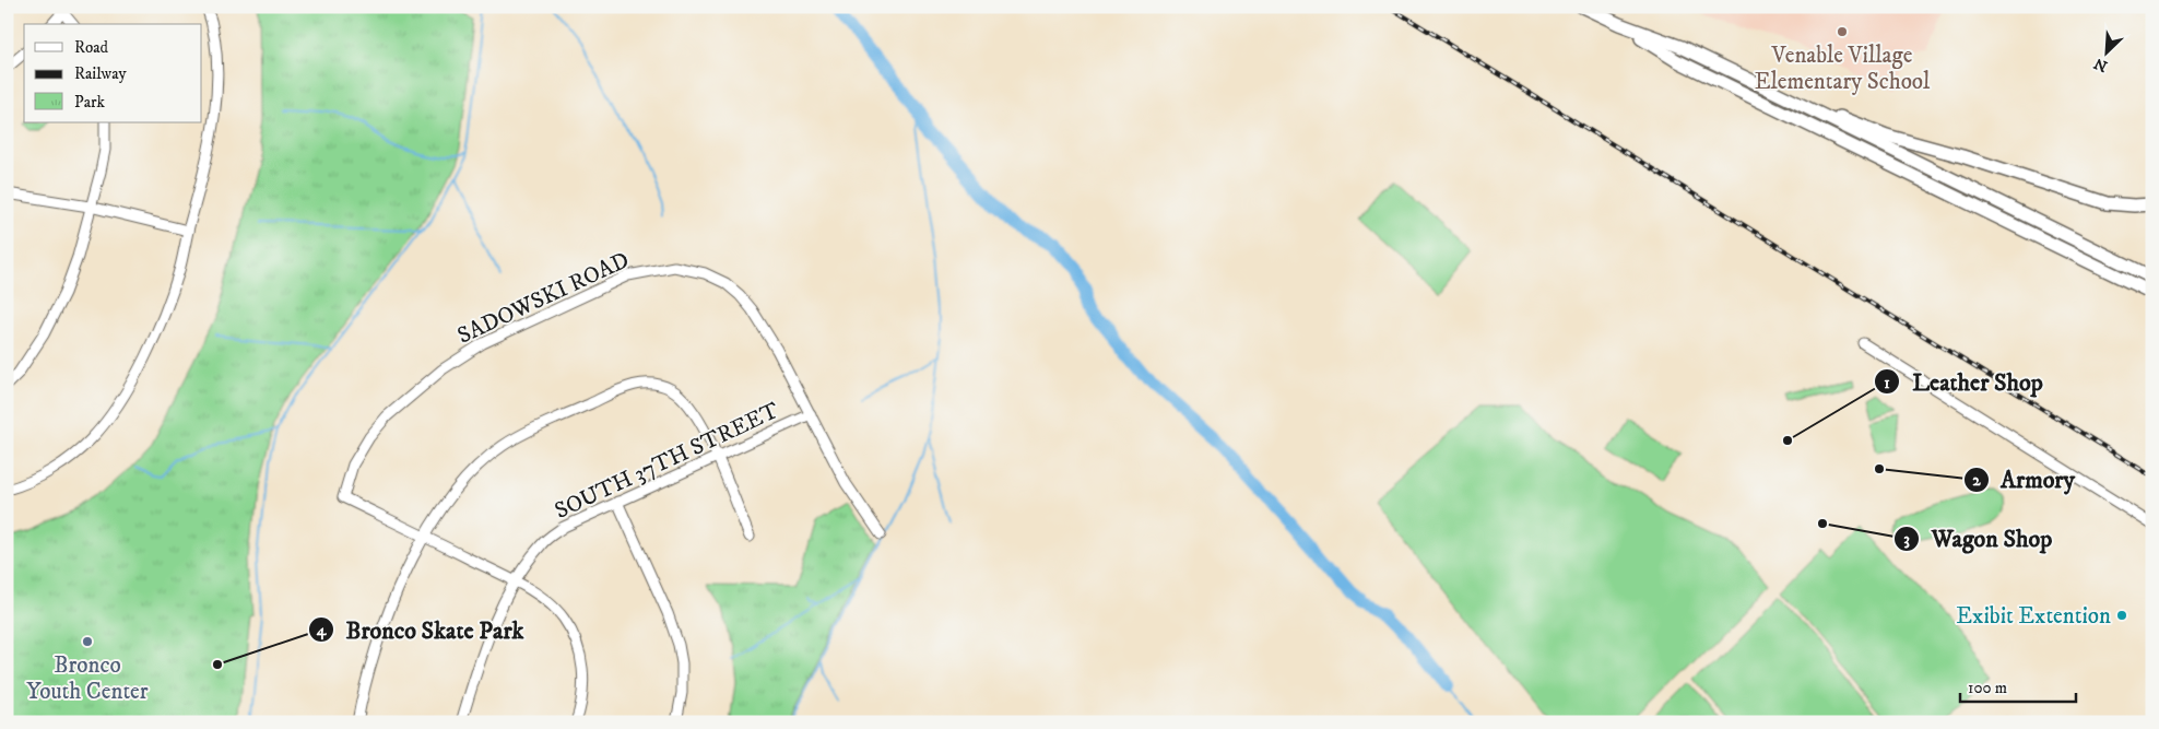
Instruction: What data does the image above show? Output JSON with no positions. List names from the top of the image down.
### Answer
{
  "streets": {
    "street": ["SADOWSKI ROAD", "SOUTH 37TH STREET"]
  },
  "crossings": [
    ["SADOWSKI ROAD", "SOUTH 37TH STREET"]
  ],
  "places": [
    "Venable Village Elementary School",
    "Leather Shop",
    "Armory",
    "Wagon Shop",
    "Exibit Extention",
    "Bronco Youth Center",
    "Bronco Skate Park"
  ],
  "legend": ["Road", "Railway", "Park"],
  "scale_bar": "100 m",
  "north": "bottom left"
}
